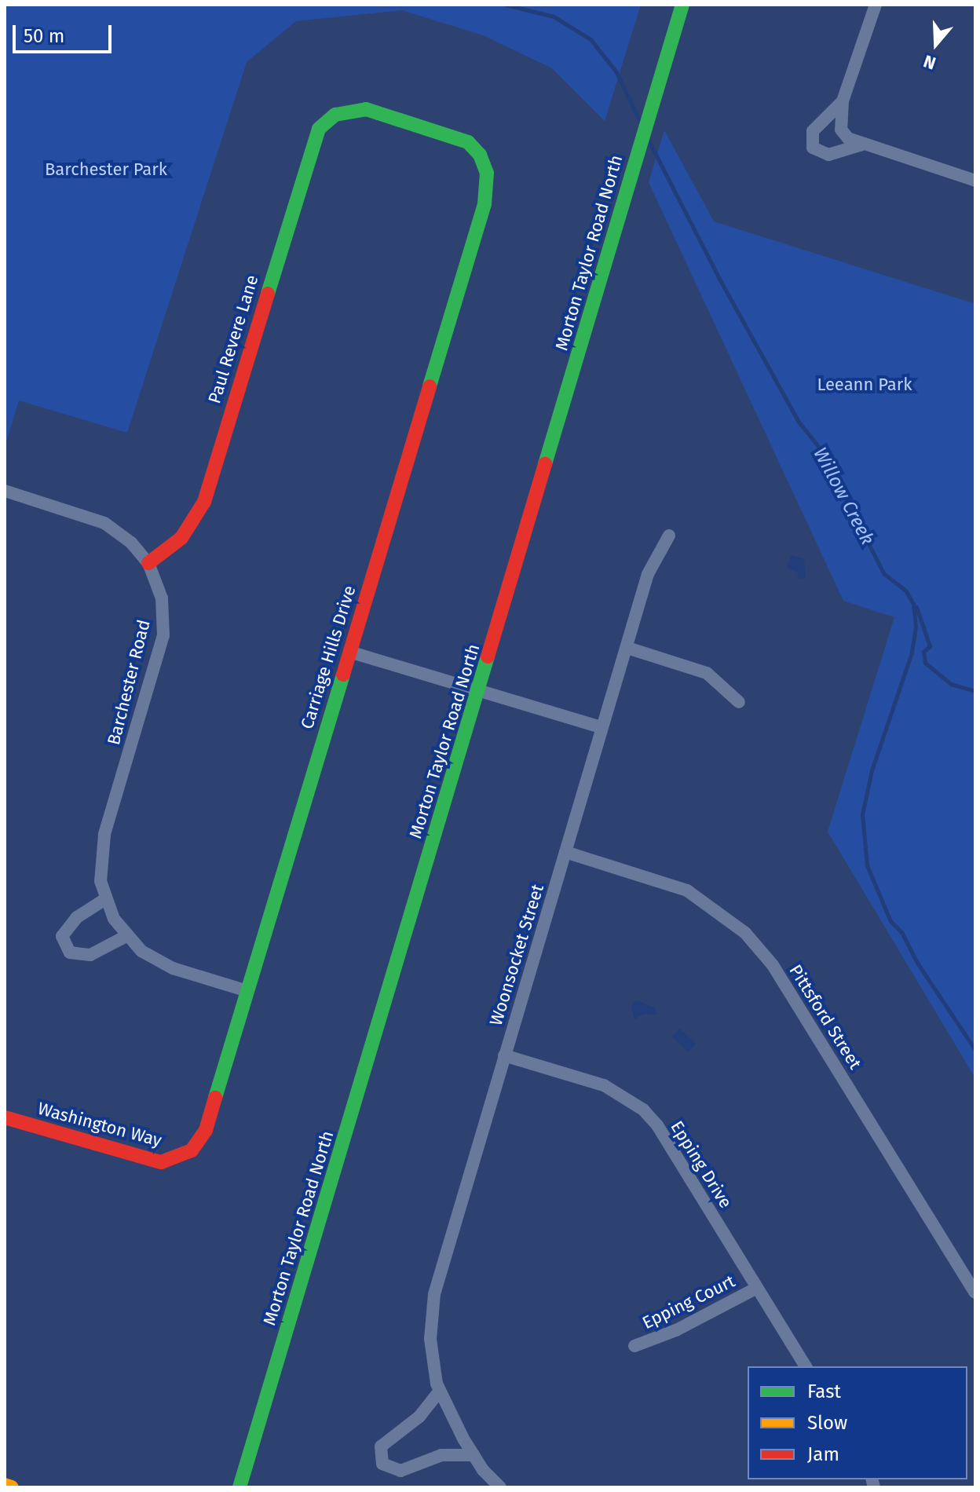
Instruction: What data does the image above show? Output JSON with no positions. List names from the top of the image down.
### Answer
{
  "streets": {
    "street": [
      "Morton Taylor Road North",
      "Paul Revere Lane",
      "Carriage Hills Drive",
      "Barchester Road",
      "Woonsocket Street",
      "Pittsford Street",
      "Washington Way",
      "Epping Drive",
      "Epping Court"
    ]
  },
  "crossings": [
    ["Paul Revere Lane", "Carriage Hills Drive"],
    ["Paul Revere Lane", "Barchester Road"],
    ["Carriage Hills Drive", "Barchester Road"],
    ["Carriage Hills Drive", "Washington Way"],
    ["Woonsocket Street", "Pittsford Street"],
    ["Woonsocket Street", "Epping Drive"],
    ["Epping Drive", "Epping Court"]
  ],
  "water": ["Willow Creek"],
  "parks": ["Barchester Park", "Leeann Park"],
  "legend": ["Fast", "Slow", "Jam"],
  "scale_bar": "50 m",
  "north": "bottom"
}
